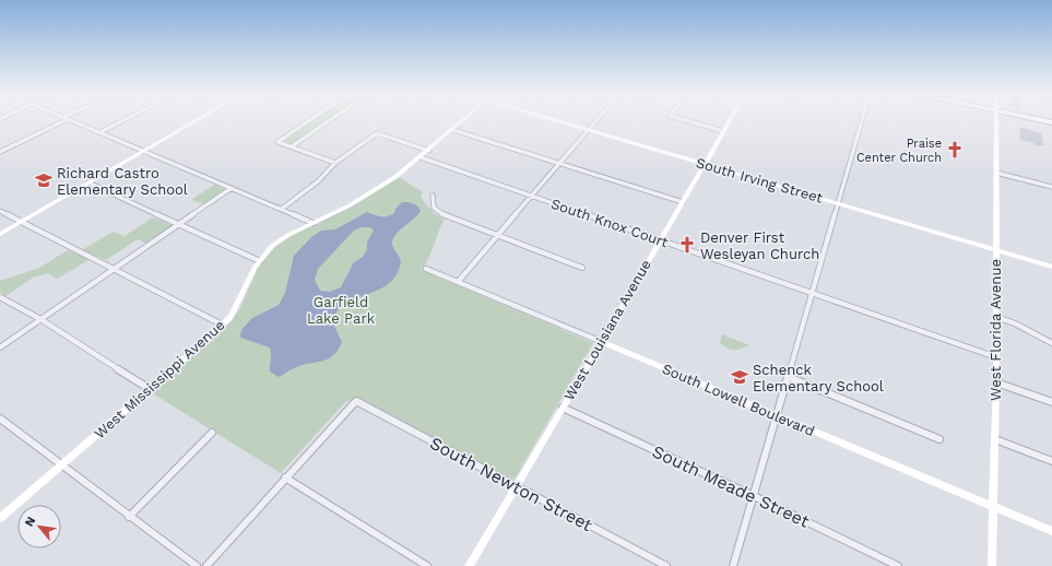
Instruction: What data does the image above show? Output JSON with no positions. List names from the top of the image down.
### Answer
{
  "streets": {
    "street": [
      "South Irving Street",
      "South Knox Court",
      "West Louisiana Avenue",
      "West Florida Avenue",
      "West Mississippi Avenue",
      "South Lowell Boulevard",
      "South Newton Street",
      "South Meade Street"
    ]
  },
  "crossings": [
    ["South Irving Street", "West Louisiana Avenue"],
    ["South Irving Street", "West Florida Avenue"],
    ["South Knox Court", "West Louisiana Avenue"],
    ["South Knox Court", "West Florida Avenue"],
    ["South Knox Court", "West Mississippi Avenue"],
    ["West Louisiana Avenue", "South Lowell Boulevard"],
    ["West Louisiana Avenue", "South Newton Street"],
    ["West Louisiana Avenue", "South Meade Street"],
    ["West Florida Avenue", "South Lowell Boulevard"]
  ],
  "parks": ["Garfield Lake Park"],
  "places": {
    "church": ["Praise Center Church", "Denver First Wesleyan Church"],
    "school or university": ["Richard Castro Elementary School", "Schenck Elementary School"]
  },
  "north": "top left"
}
